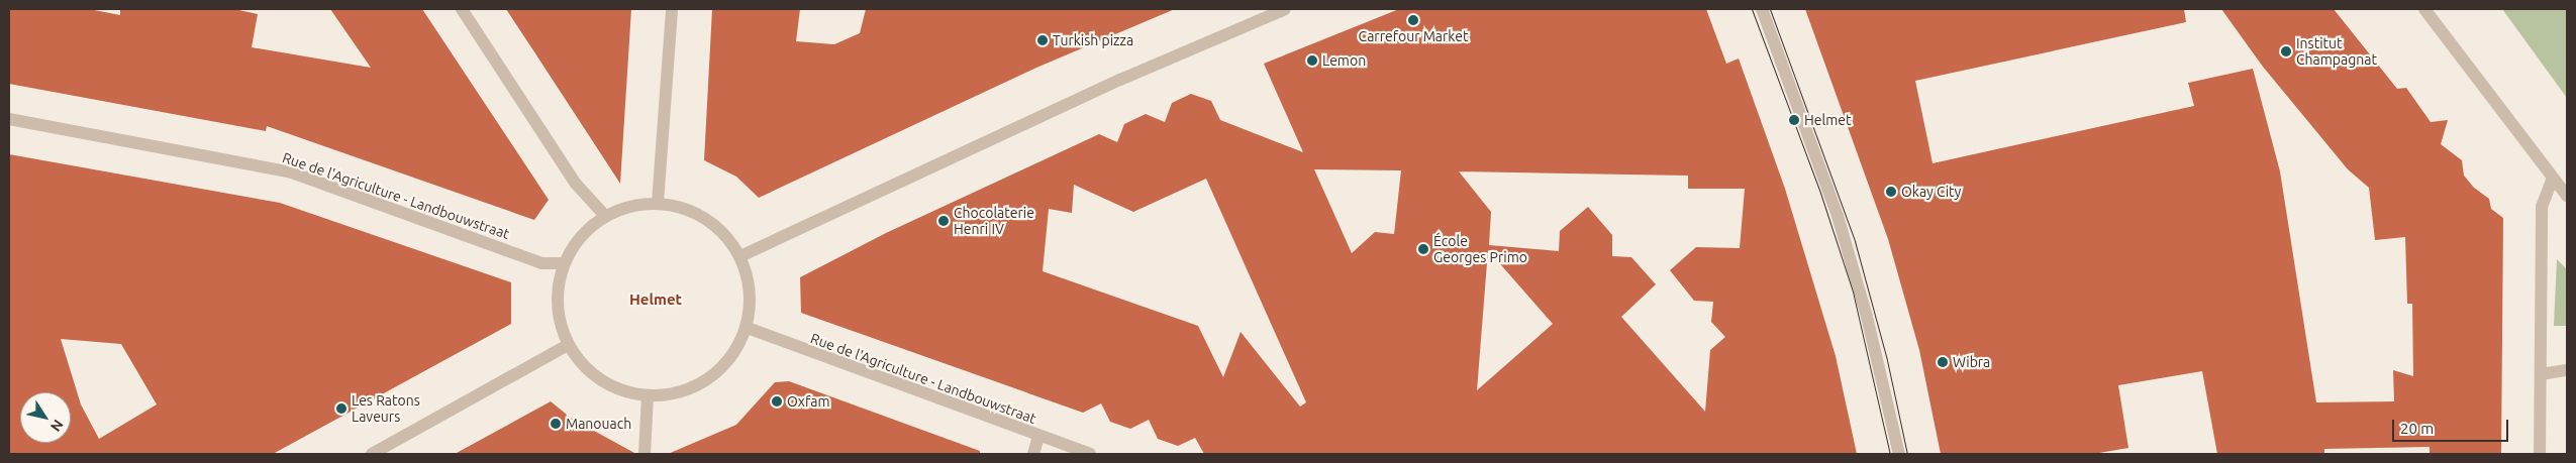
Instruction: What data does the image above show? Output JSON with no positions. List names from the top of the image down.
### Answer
{
  "streets": {
    "street": ["Rue de l'Agriculture - Landbouwstraat"]
  },
  "districts": ["Helmet"],
  "places": [
    "Carrefour Market",
    "Turkish pizza",
    "Institut Champagnat",
    "Lemon",
    "Helmet",
    "Okay City",
    "Chocolaterie Henri IV",
    "École Georges Primo",
    "Wibra",
    "Oxfam",
    "Les Ratons Laveurs",
    "Manouach"
  ],
  "scale_bar": "20 m",
  "north": "bottom right"
}
